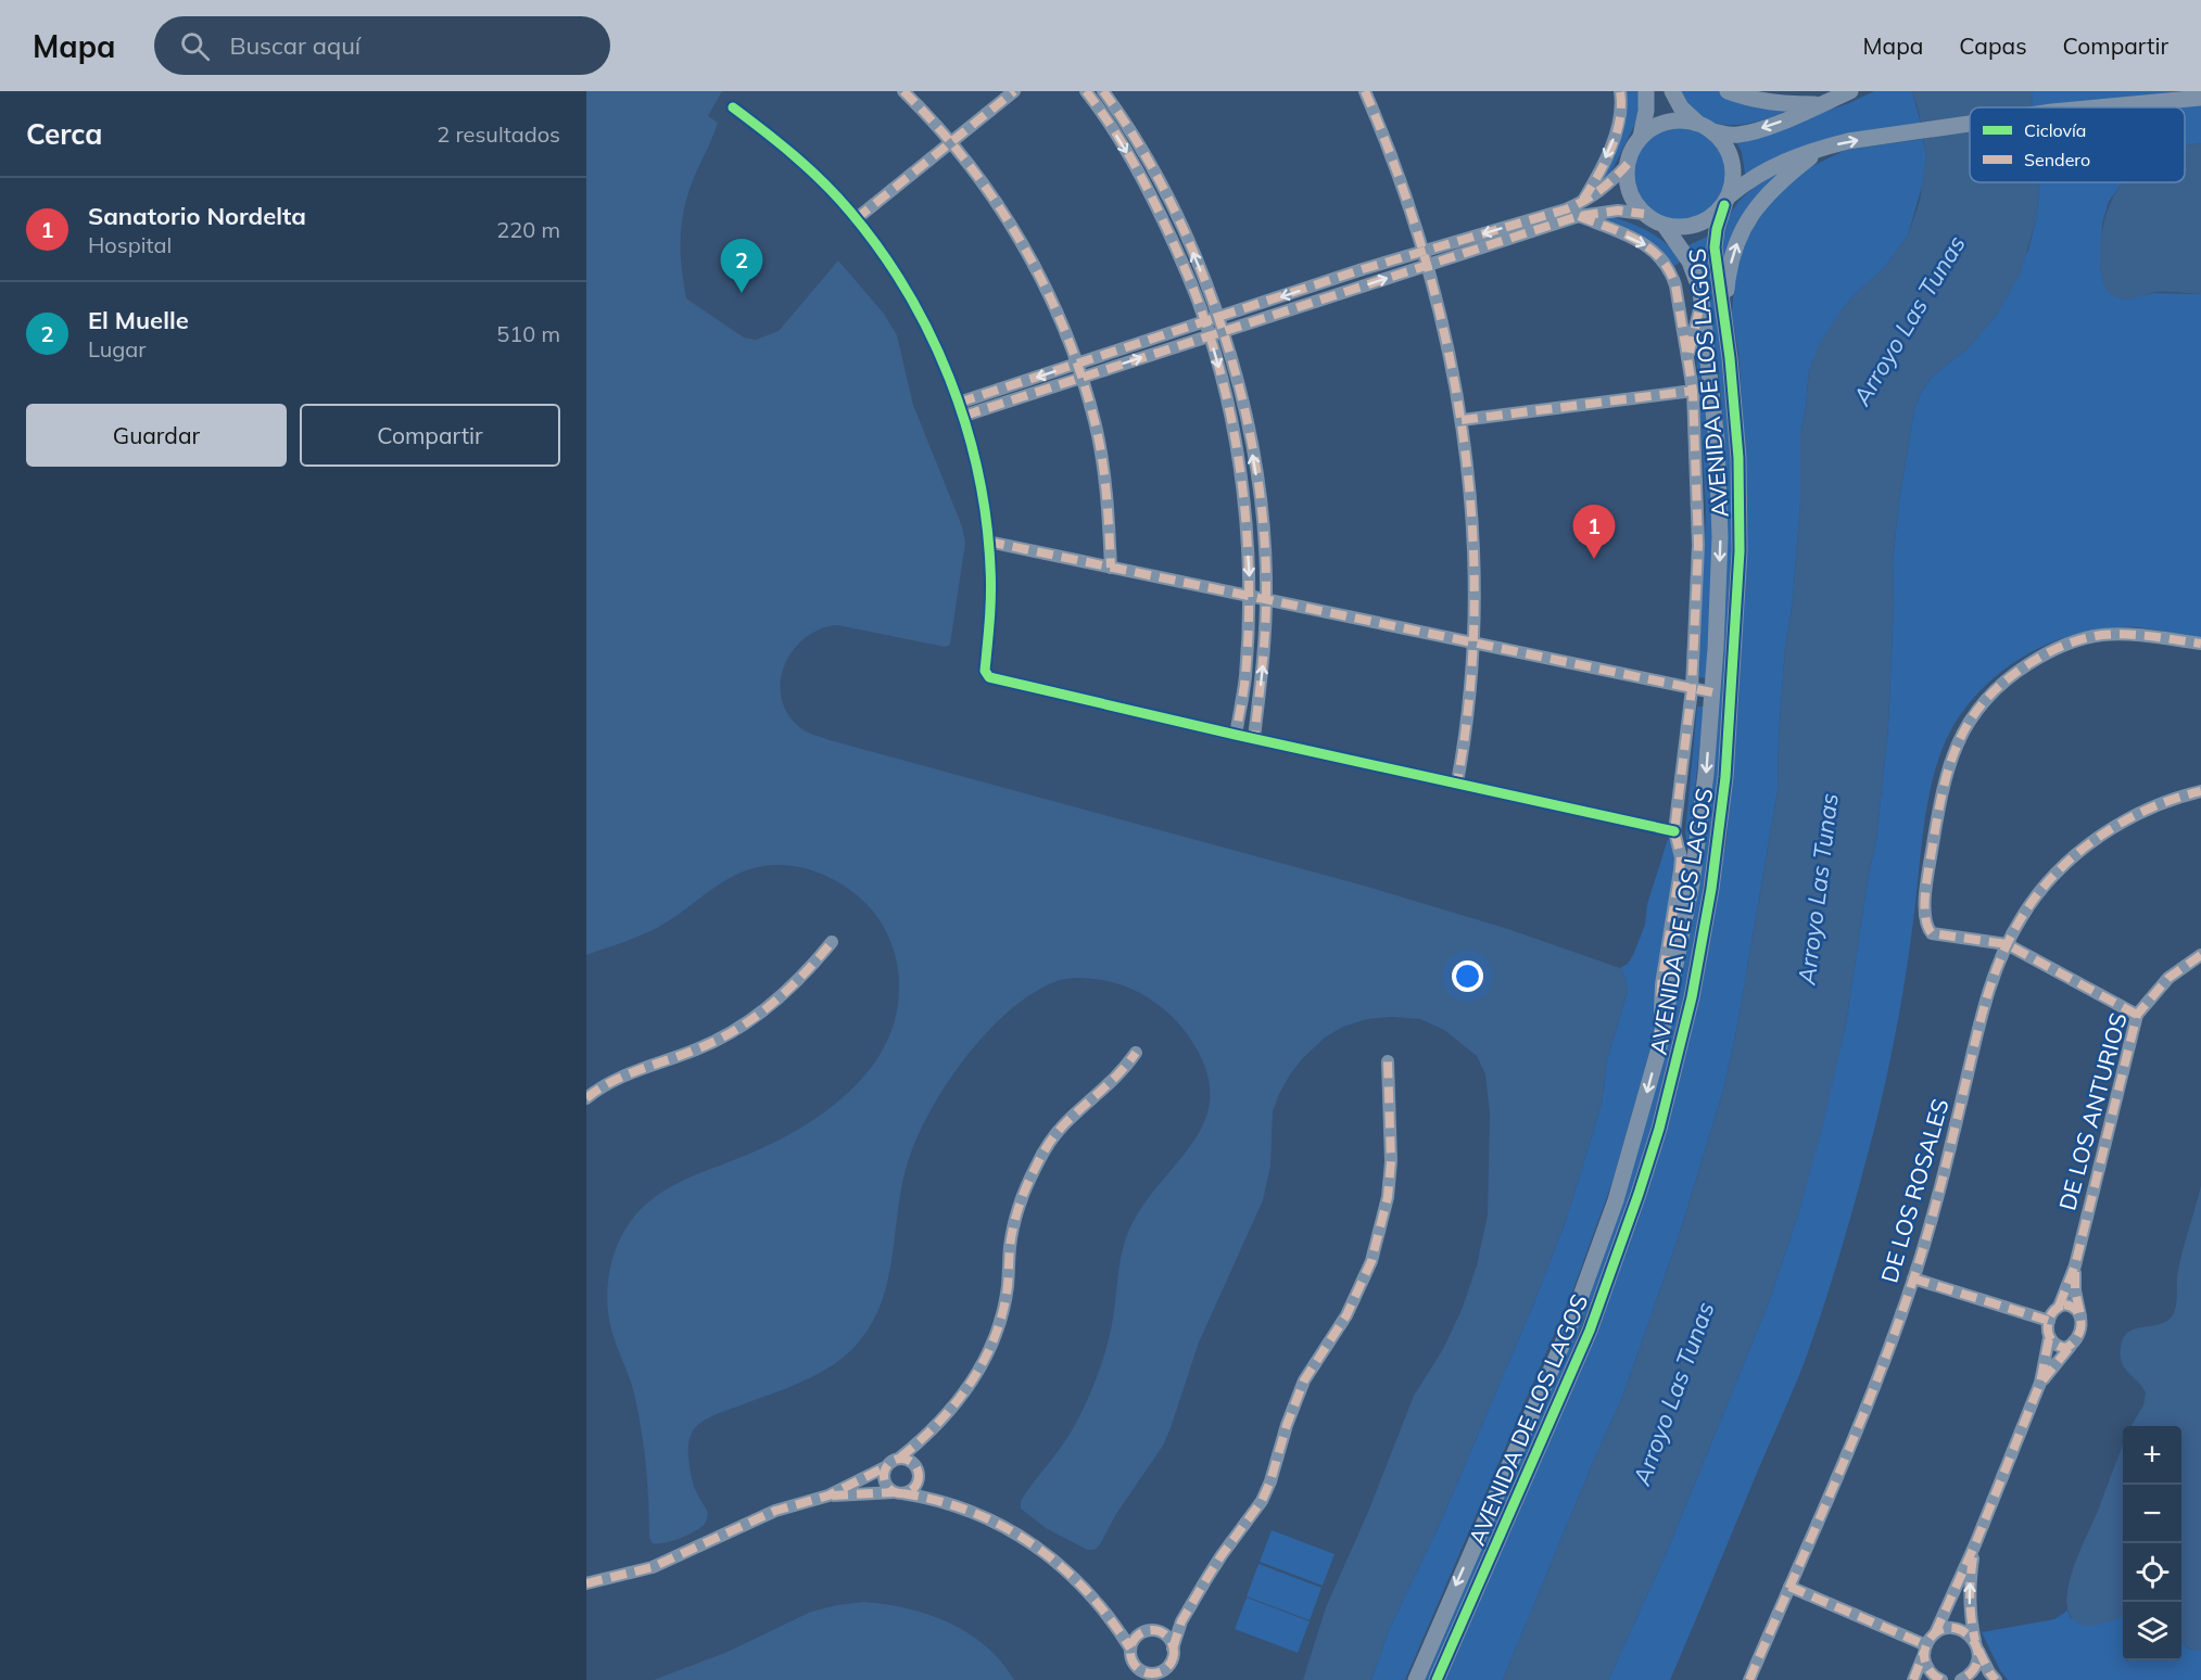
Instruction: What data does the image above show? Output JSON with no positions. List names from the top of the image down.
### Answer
{
  "streets": {
    "street": ["AVENIDA DE LOS LAGOS", "DE LOS ANTURIOS", "DE LOS ROSALES"]
  },
  "water": ["Arroyo Las Tunas"],
  "legend": ["Ciclovía", "Sendero"],
  "page": {
    "header": "Mapa",
    "search": "Buscar aquí",
    "nav": ["Mapa", "Capas", "Compartir"],
    "heading": ["Cerca", "2 resultados"],
    "list": [
      {
        "mark": "1",
        "name": "Sanatorio Nordelta",
        "note": "Hospital",
        "value": "220 m"
      },
      {
        "mark": "2",
        "name": "El Muelle",
        "note": "Lugar",
        "value": "510 m"
      }
    ],
    "pins": ["2", "1"],
    "buttons": ["Guardar", "Compartir"],
    "map_buttons": ["+", "−"]
  }
}
